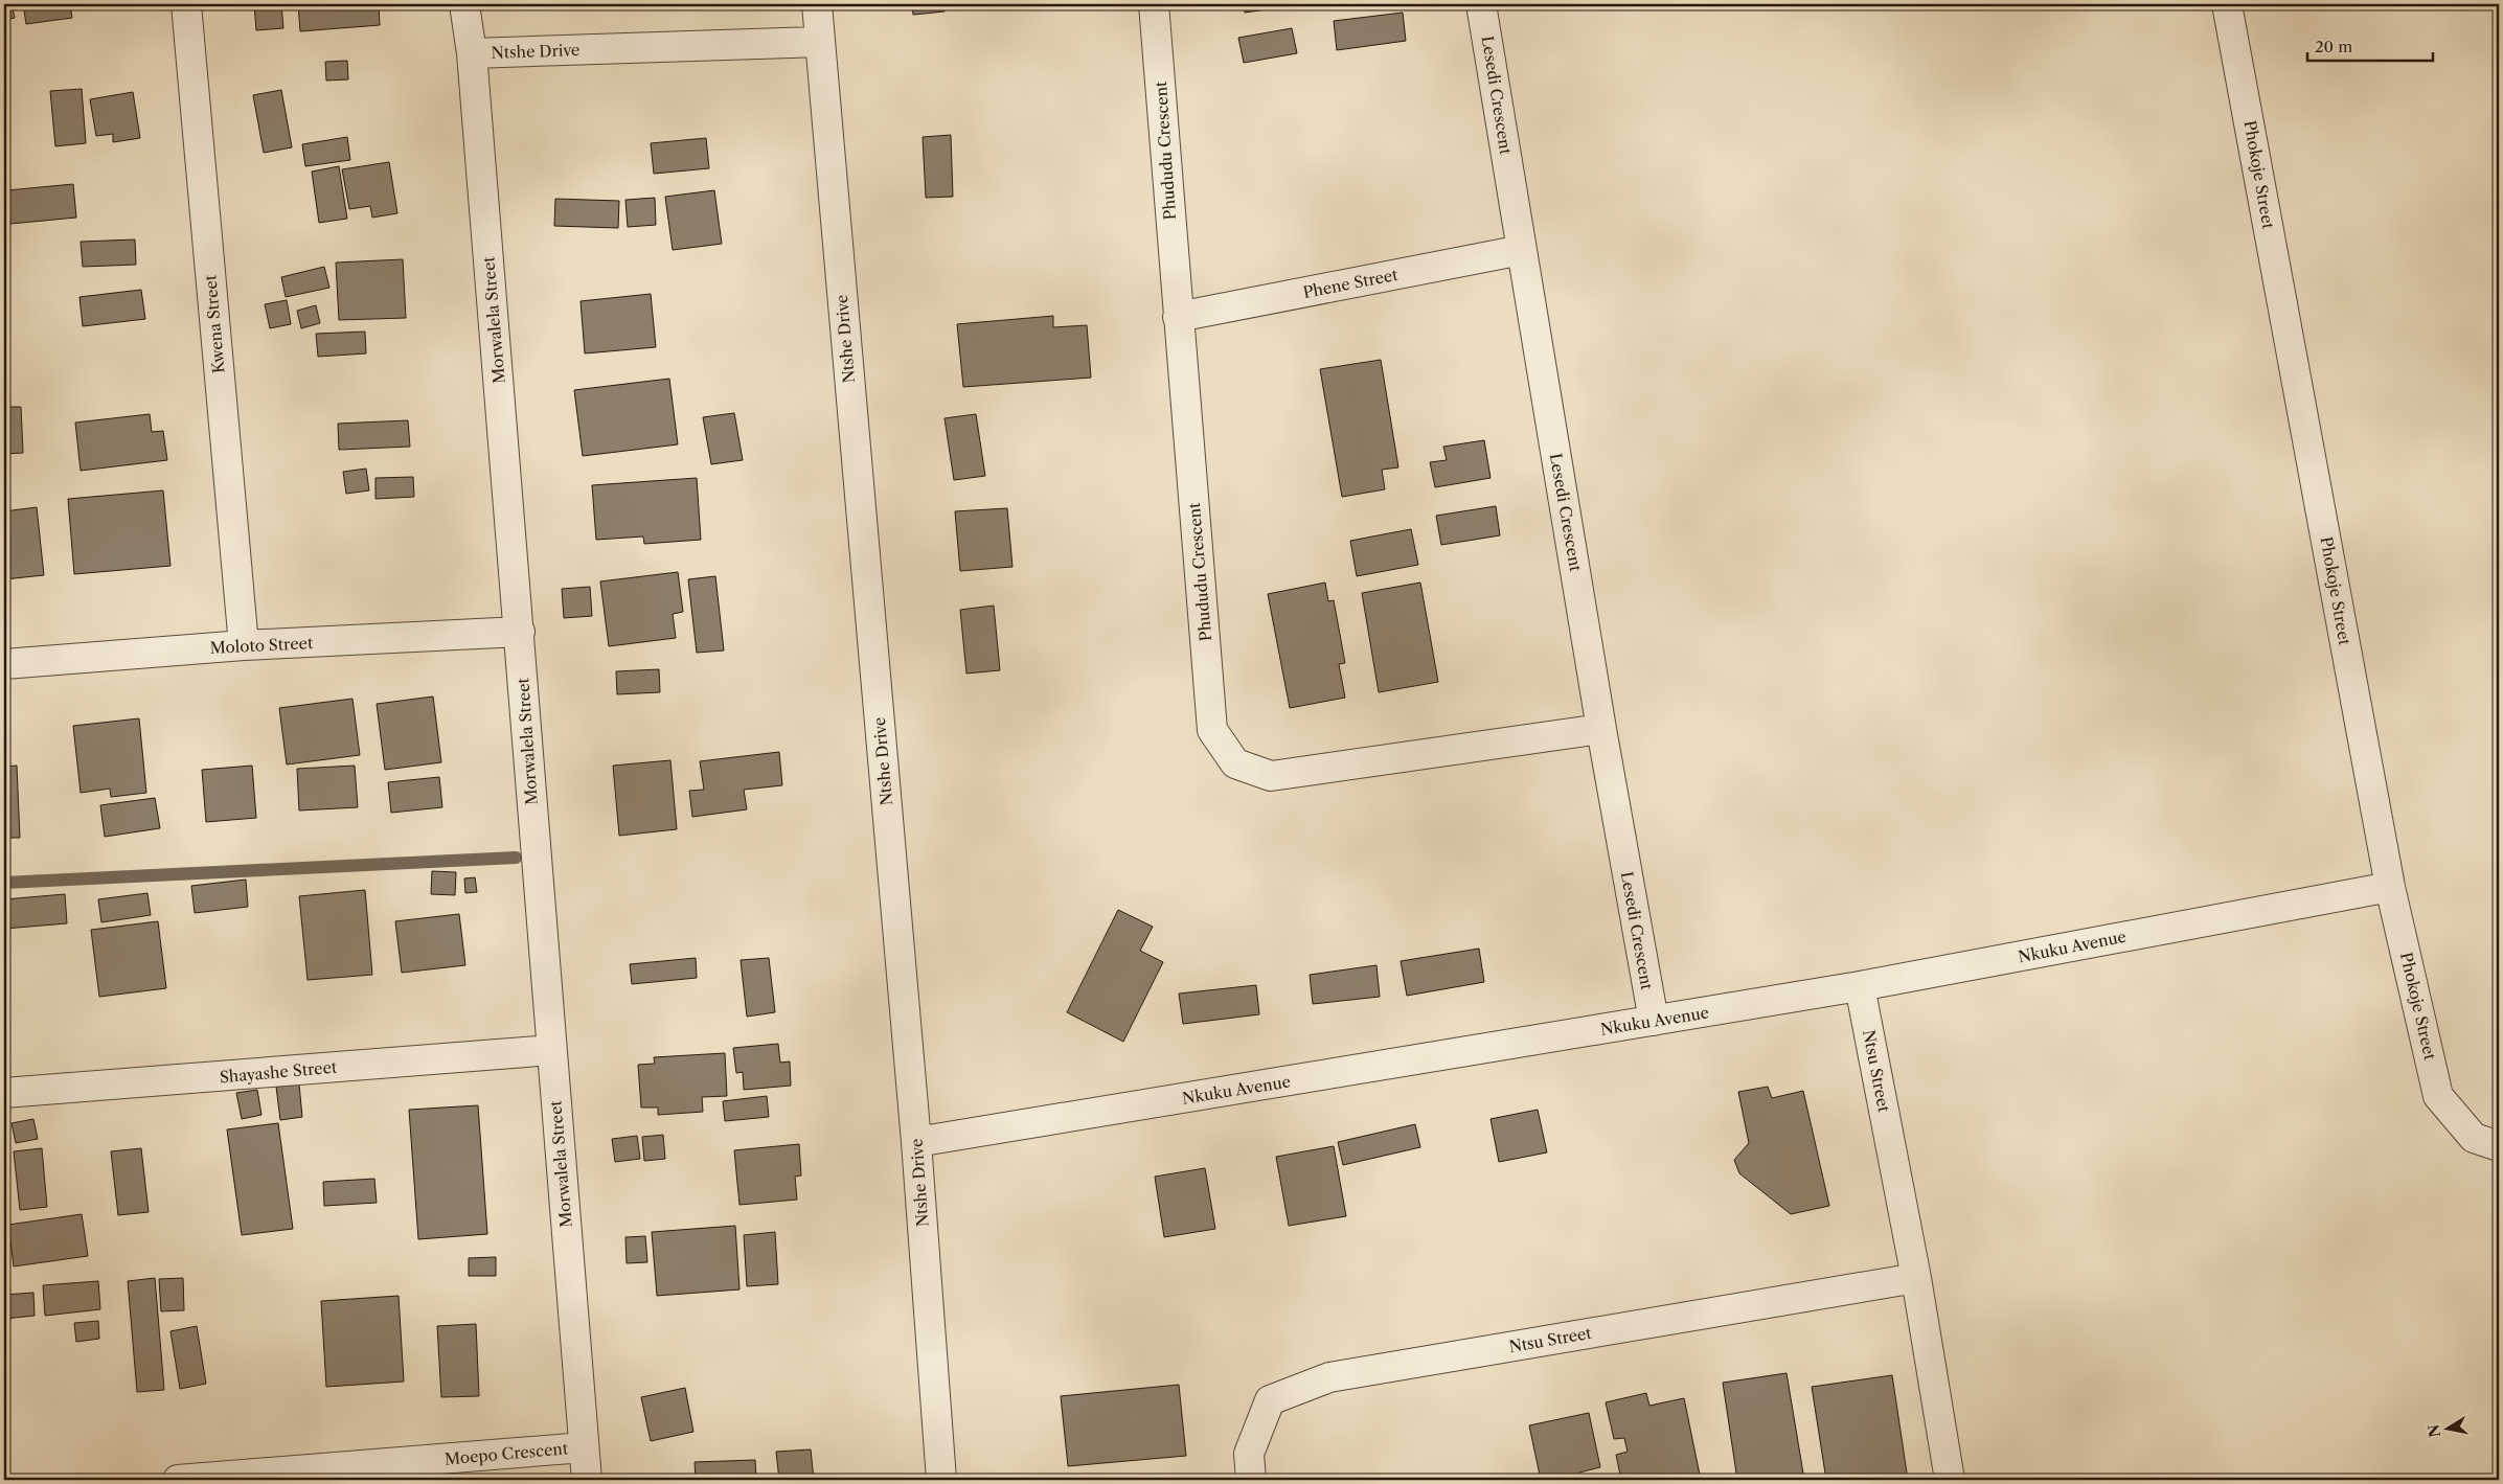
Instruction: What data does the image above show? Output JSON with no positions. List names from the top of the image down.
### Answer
{
  "streets": {
    "street": [
      "Ntshe Drive",
      "Lesedi Crescent",
      "Phududu Crescent",
      "Phokoje Street",
      "Phene Street",
      "Morwalela Street",
      "Kwena Street",
      "Moloto Street",
      "Nkuku Avenue",
      "Ntsu Street",
      "Shayashe Street",
      "Moepo Crescent"
    ]
  },
  "crossings": [
    ["Ntshe Drive", "Morwalela Street"],
    ["Ntshe Drive", "Nkuku Avenue"],
    ["Lesedi Crescent", "Phududu Crescent"],
    ["Lesedi Crescent", "Phene Street"],
    ["Lesedi Crescent", "Nkuku Avenue"],
    ["Phududu Crescent", "Phene Street"],
    ["Phokoje Street", "Nkuku Avenue"],
    ["Morwalela Street", "Moloto Street"],
    ["Morwalela Street", "Shayashe Street"],
    ["Morwalela Street", "Moepo Crescent"],
    ["Kwena Street", "Moloto Street"],
    ["Nkuku Avenue", "Ntsu Street"]
  ],
  "scale_bar": "20 m",
  "north": "left"
}
